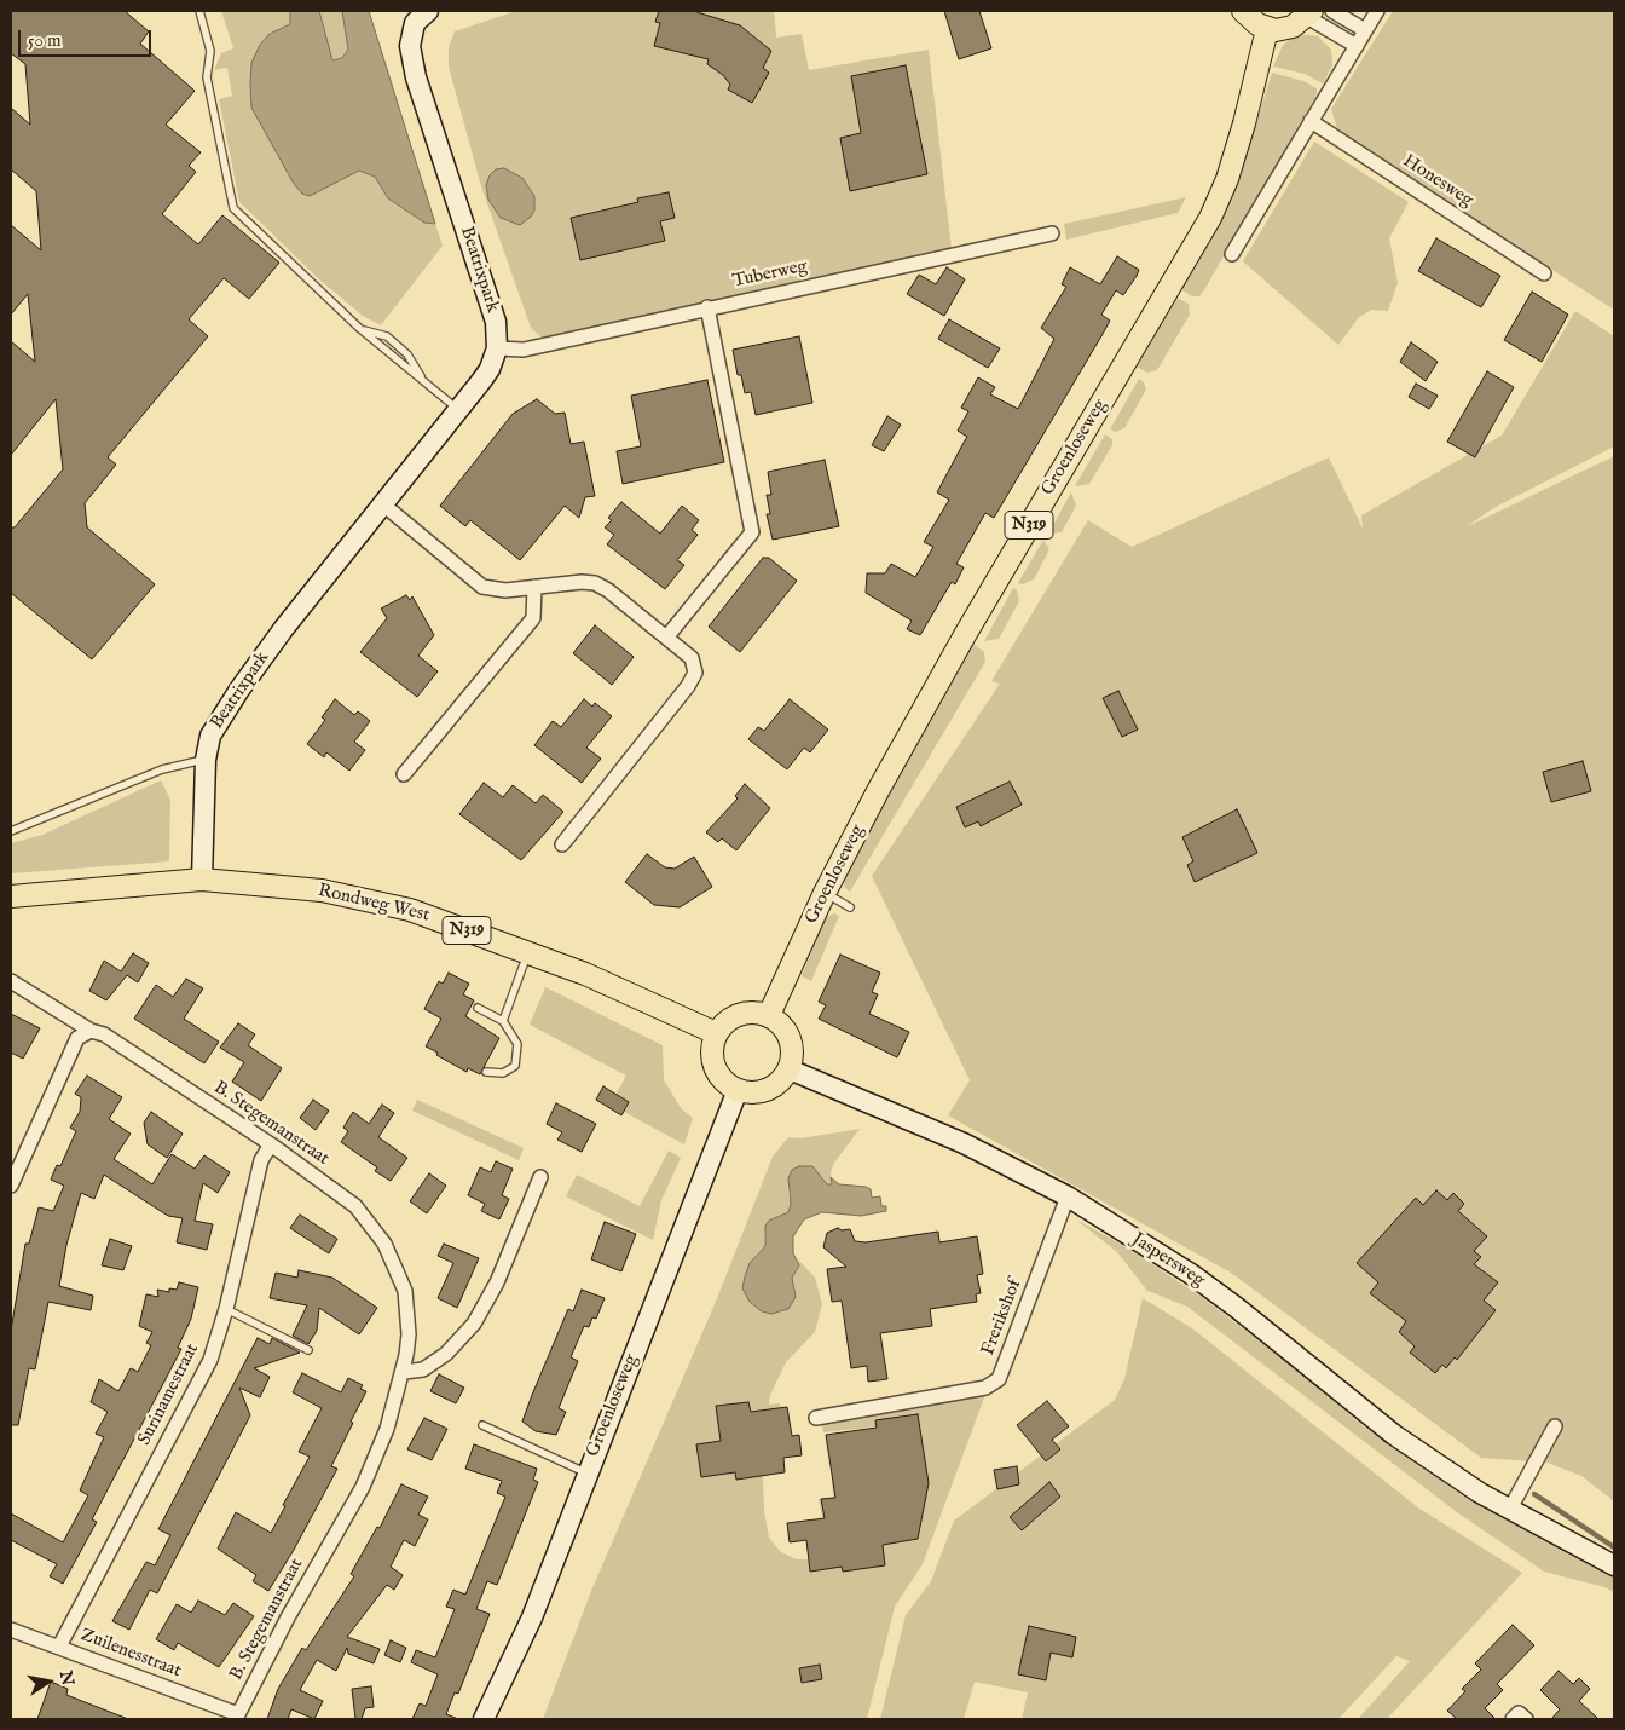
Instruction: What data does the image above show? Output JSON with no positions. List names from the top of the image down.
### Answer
{
  "streets": {
    "main road": ["Groenloseweg", "N319", "Rondweg West"],
    "street": [
      "Honesweg",
      "Beatrixpark",
      "Tuberweg",
      "B. Stegemanstraat",
      "Jaspersweg",
      "Frerikshof",
      "Surinamestraat",
      "Zuilenesstraat"
    ]
  },
  "crossings": [
    ["Beatrixpark", "Tuberweg"],
    ["Beatrixpark", "Rondweg West"],
    ["Groenloseweg", "Rondweg West"],
    ["Groenloseweg", "Jaspersweg"],
    ["Rondweg West", "Jaspersweg"],
    ["B. Stegemanstraat", "Surinamestraat"],
    ["B. Stegemanstraat", "Zuilenesstraat"],
    ["Jaspersweg", "Frerikshof"],
    ["Surinamestraat", "Zuilenesstraat"]
  ],
  "scale_bar": "50 m",
  "north": "right"
}
